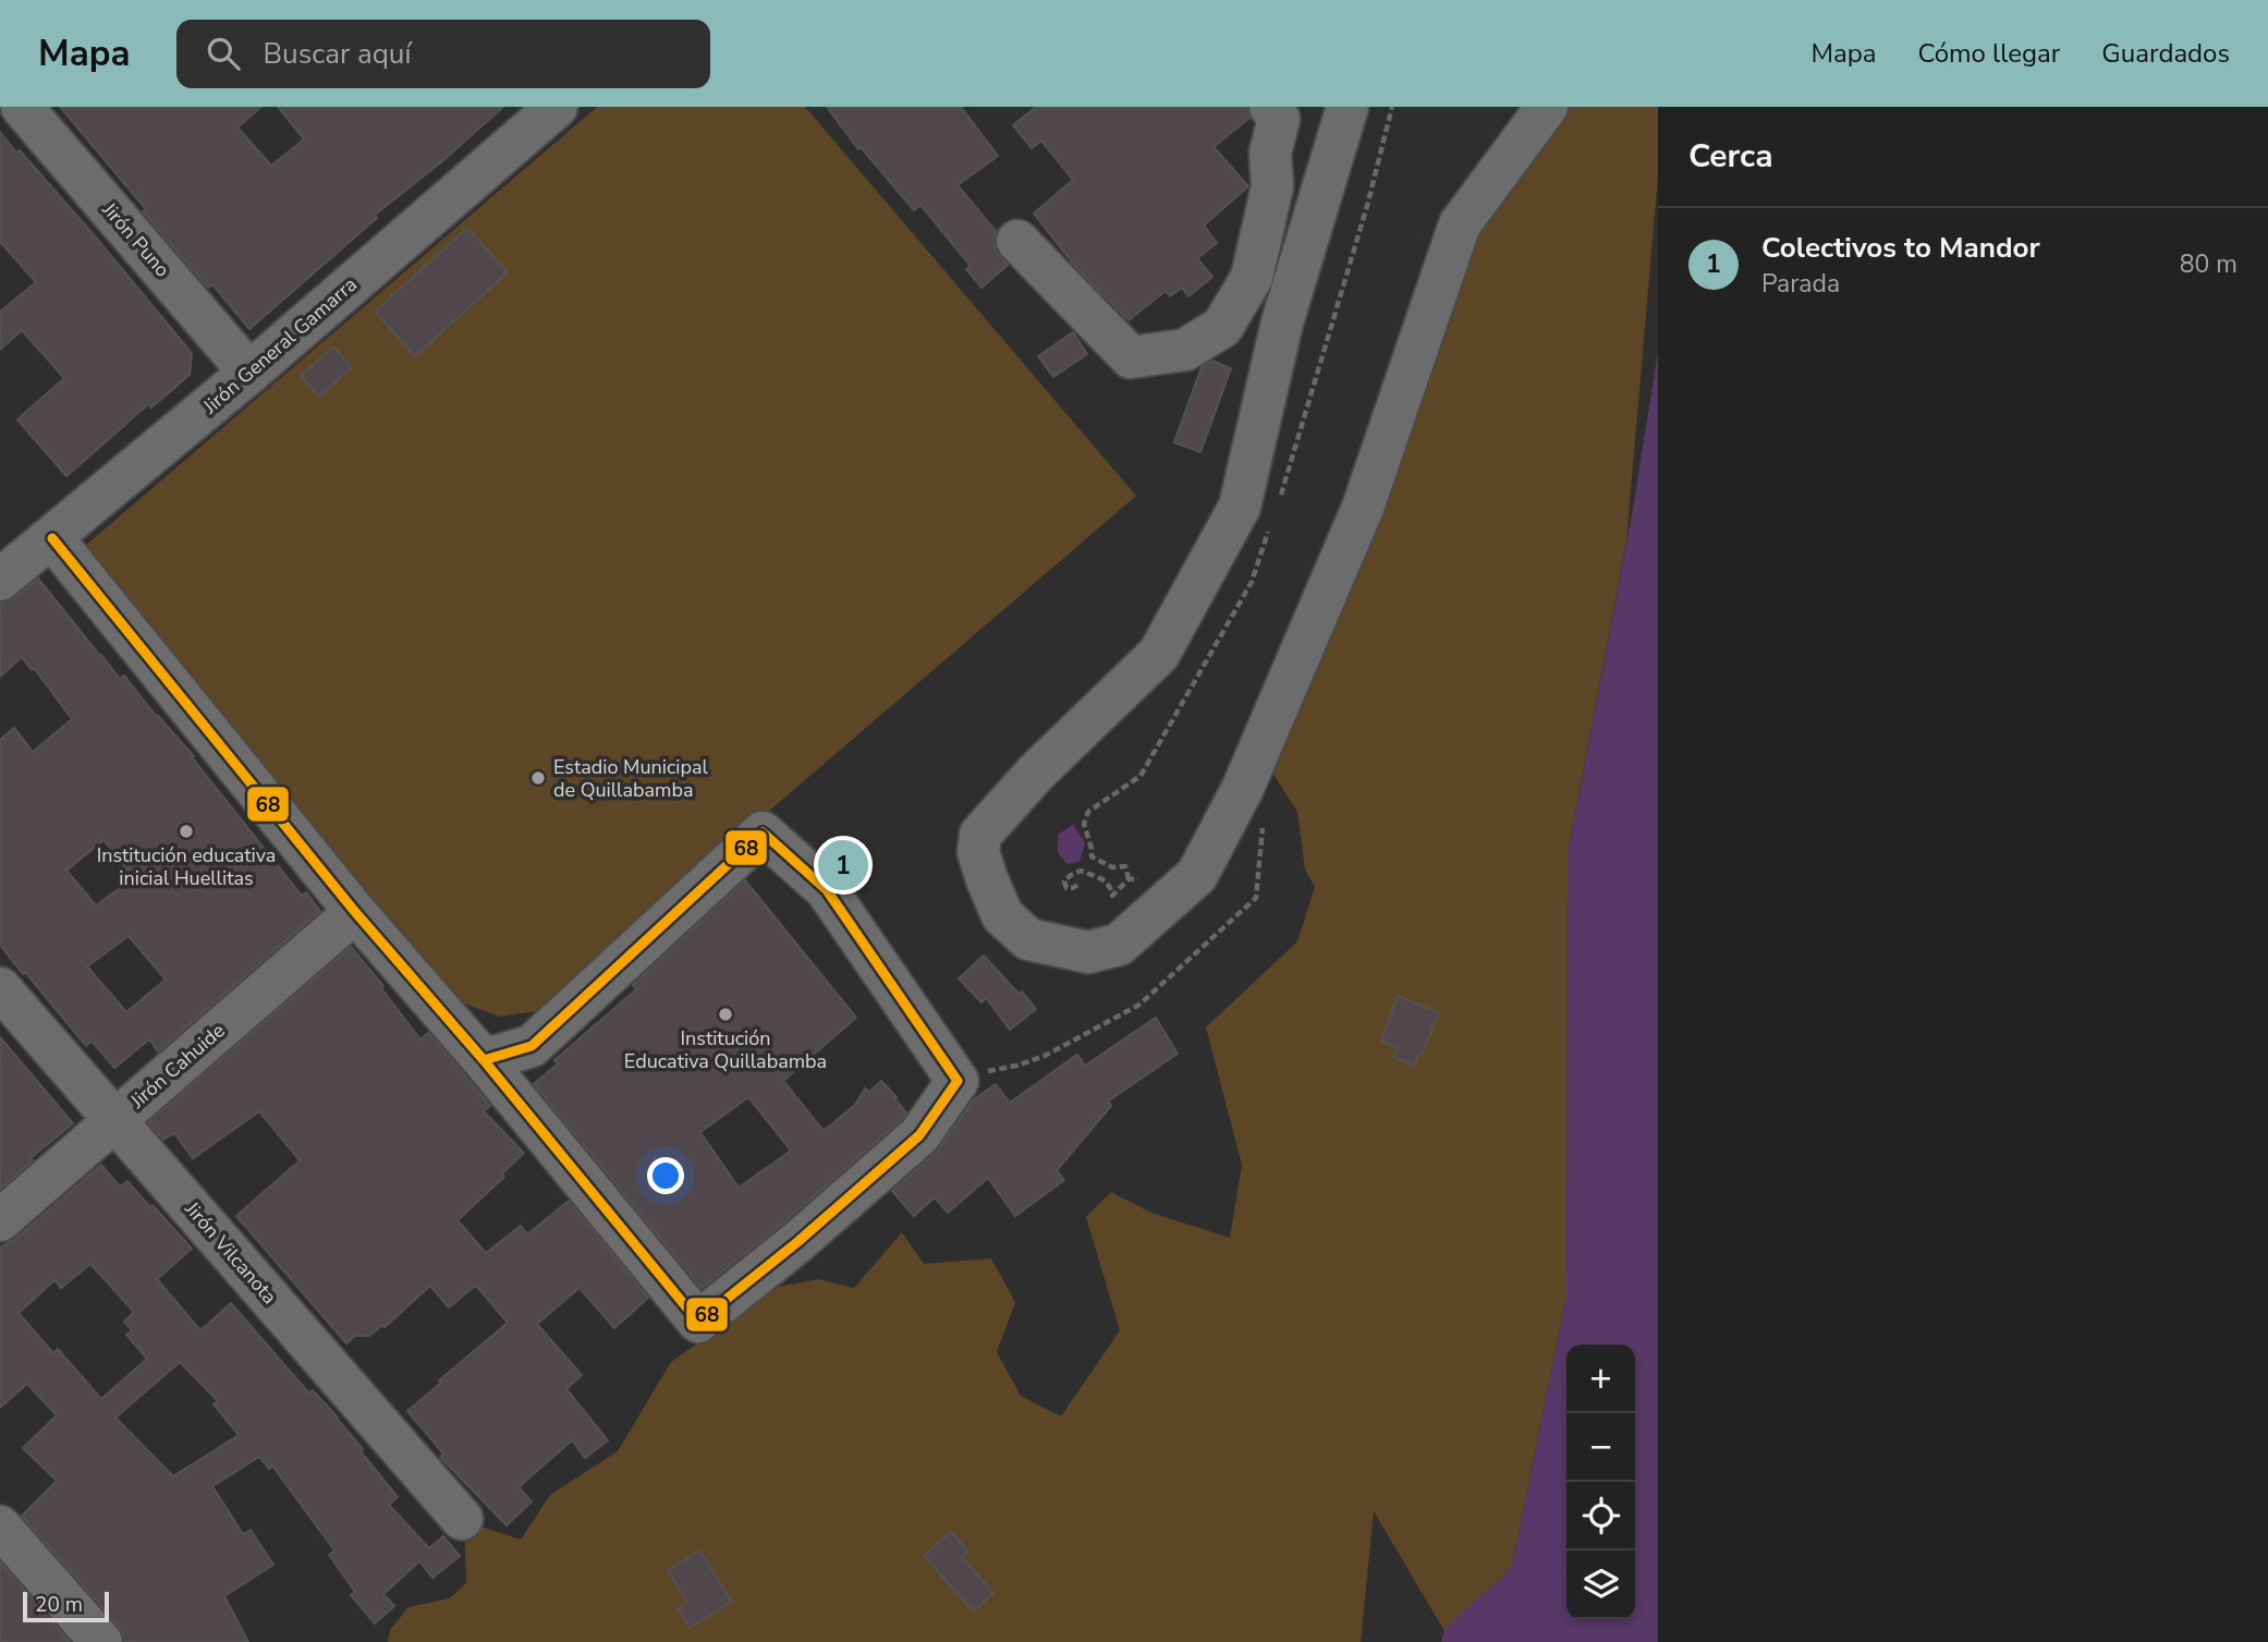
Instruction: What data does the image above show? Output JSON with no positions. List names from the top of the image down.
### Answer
{
  "streets": {
    "street": [
      "Jirón Puno",
      "Jirón General Gamarra",
      "Jirón Cahuide",
      "Jirón Vilcanota"
    ]
  },
  "crossings": [
    ["Jirón Puno", "Jirón General Gamarra"],
    ["Jirón Cahuide", "Jirón Vilcanota"]
  ],
  "places": ["Estadio Municipal de Quillabamba", "Institución educativa inicial Huellitas", "Institución Educativa Quillabamba"],
  "lines": ["transit line 68"],
  "scale_bar": "20 m",
  "page": {
    "header": "Mapa",
    "search": "Buscar aquí",
    "nav": ["Mapa", "Cómo llegar", "Guardados"],
    "heading": "Cerca",
    "list": [
      {
        "mark": "1",
        "name": "Colectivos to Mandor",
        "note": "Parada",
        "value": "80 m"
      }
    ],
    "pins": "1",
    "map_buttons": ["+", "−"],
    "scale": "20 m"
  }
}
